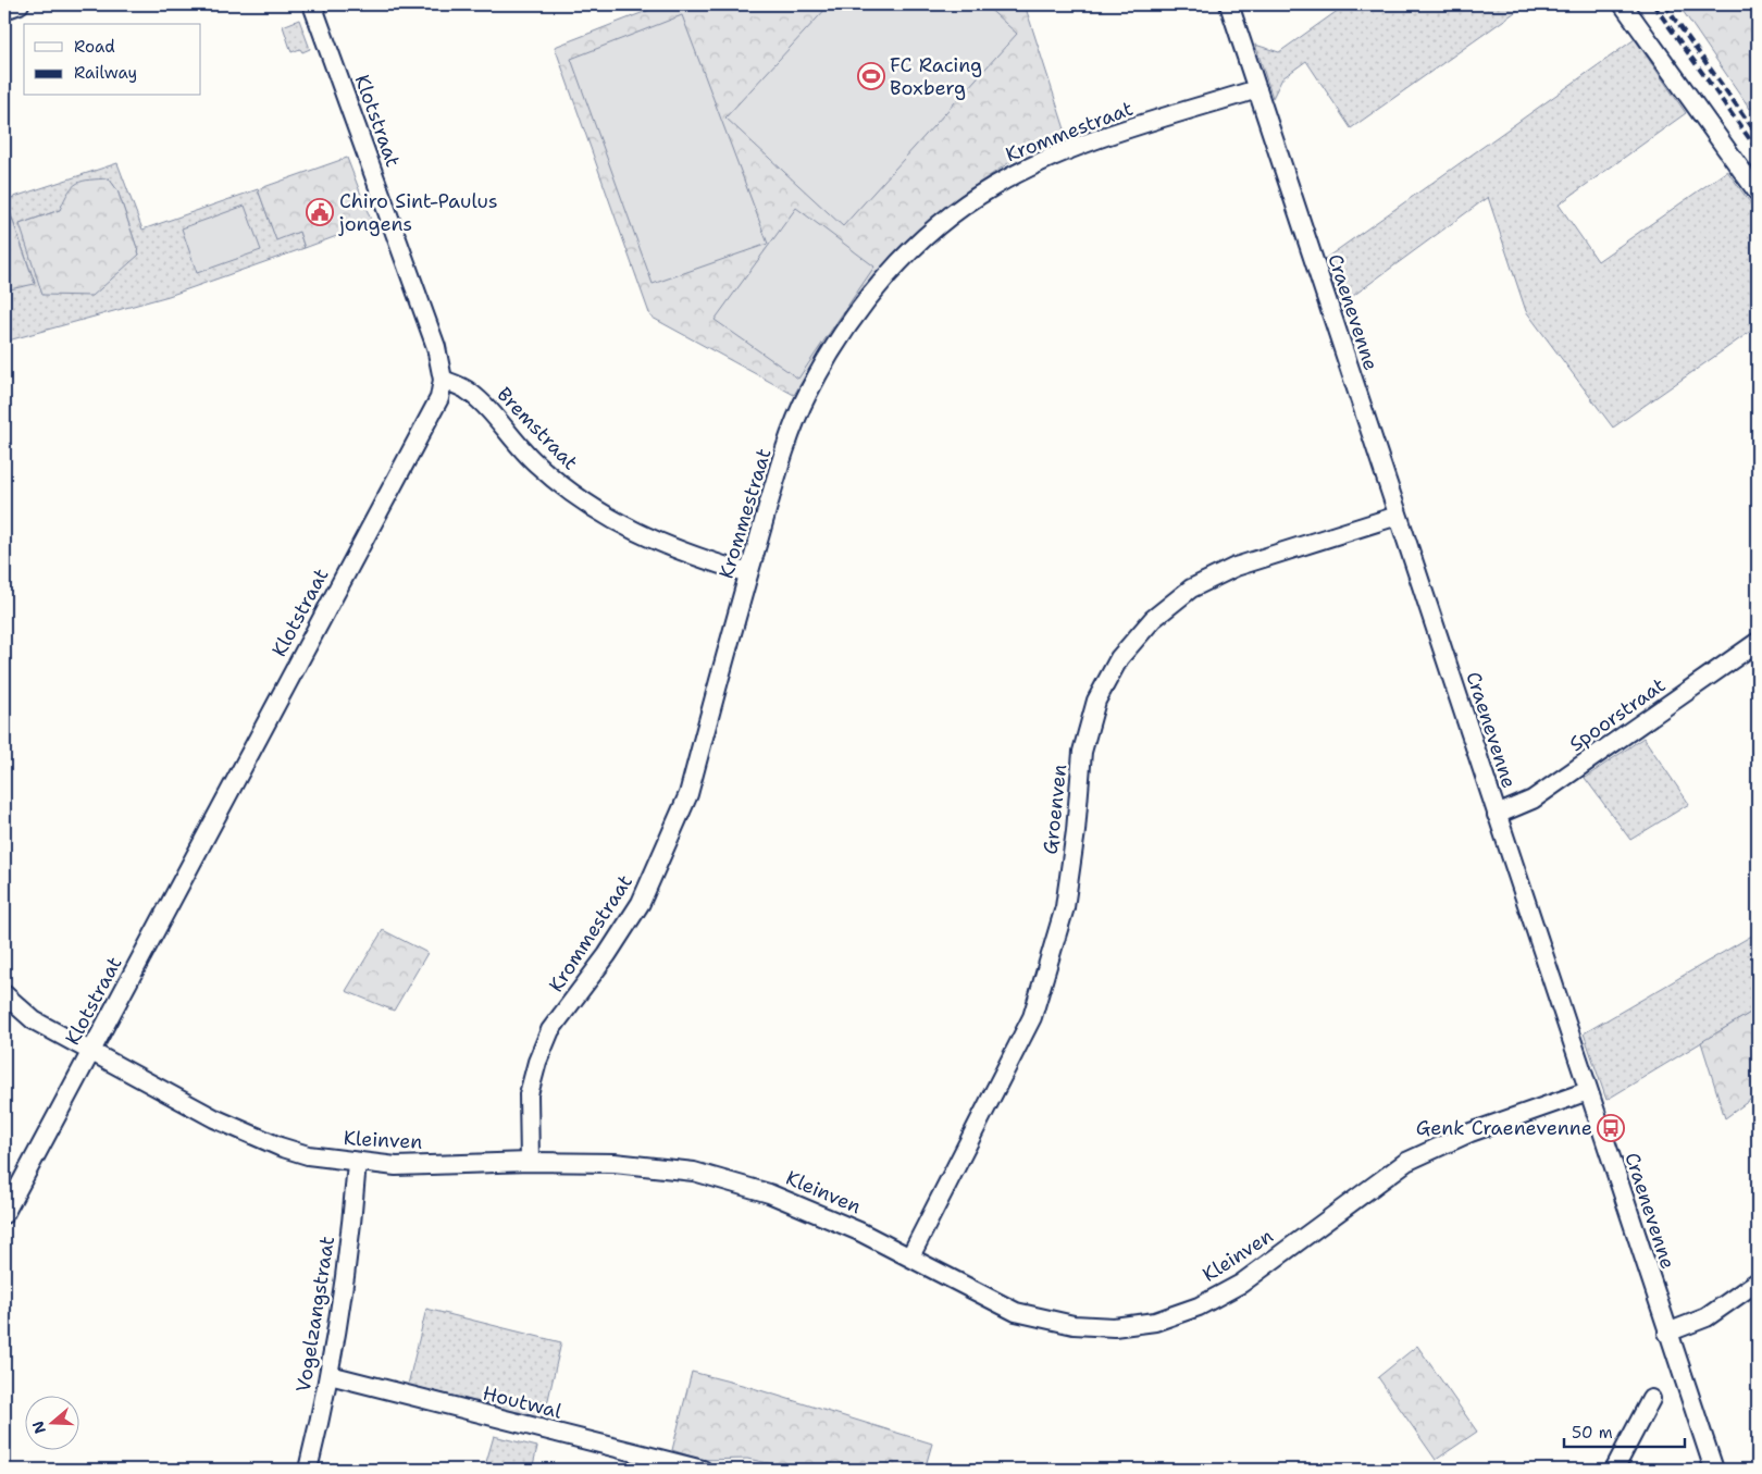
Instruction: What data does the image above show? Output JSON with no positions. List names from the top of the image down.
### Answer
{
  "streets": {
    "street": [
      "Klotstraat",
      "Krommestraat",
      "Craenevenne",
      "Bremstraat",
      "Spoorstraat",
      "Groenven",
      "Kleinven",
      "Vogelzangstraat",
      "Houtwal"
    ]
  },
  "crossings": [
    ["Klotstraat", "Bremstraat"],
    ["Klotstraat", "Kleinven"],
    ["Krommestraat", "Craenevenne"],
    ["Krommestraat", "Bremstraat"],
    ["Krommestraat", "Kleinven"],
    ["Craenevenne", "Spoorstraat"],
    ["Craenevenne", "Groenven"],
    ["Craenevenne", "Kleinven"],
    ["Groenven", "Kleinven"],
    ["Kleinven", "Vogelzangstraat"],
    ["Vogelzangstraat", "Houtwal"]
  ],
  "places": {
    "sports": ["FC Racing Boxberg"],
    "public building": ["Chiro Sint-Paulus jongens"],
    "bus stop": ["Genk Craenevenne"]
  },
  "legend": ["Road", "Railway"],
  "scale_bar": "50 m",
  "north": "left"
}
